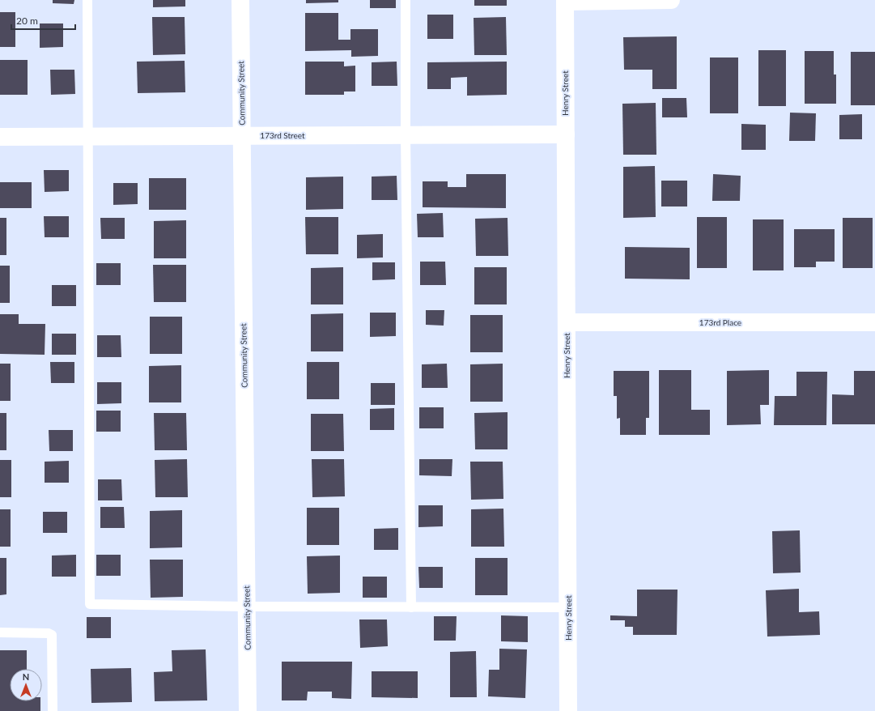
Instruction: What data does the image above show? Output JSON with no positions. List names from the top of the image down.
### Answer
{
  "streets": {
    "street": [
      "Community Street",
      "Henry Street",
      "173rd Street",
      "173rd Place"
    ]
  },
  "crossings": [
    ["Community Street", "173rd Street"],
    ["Henry Street", "173rd Street"],
    ["Henry Street", "173rd Place"]
  ],
  "scale_bar": "20 m",
  "north": "top"
}
